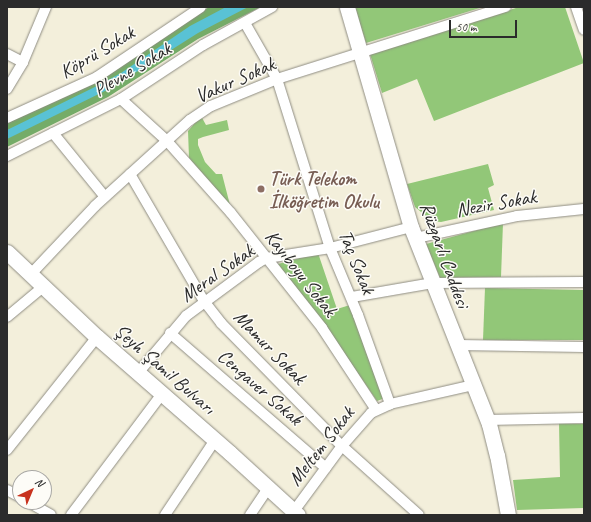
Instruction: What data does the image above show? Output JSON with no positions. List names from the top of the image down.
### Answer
{
  "streets": {
    "street": [
      "Köprü Sokak",
      "Plevne Sokak",
      "Vakur Sokak",
      "Nezir Sokak",
      "Rüzgarlı Caddesi",
      "Taç Sokak",
      "Meral Sokak",
      "Kayıboyu Sokak",
      "Mamur Sokak",
      "Şeyh Şamil Bulvarı",
      "Cengaver Sokak",
      "Meltem Sokak"
    ]
  },
  "crossings": [
    ["Plevne Sokak", "Taç Sokak"],
    ["Plevne Sokak", "Kayıboyu Sokak"],
    ["Vakur Sokak", "Rüzgarlı Caddesi"],
    ["Vakur Sokak", "Taç Sokak"],
    ["Vakur Sokak", "Kayıboyu Sokak"],
    ["Vakur Sokak", "Mamur Sokak"],
    ["Vakur Sokak", "Şeyh Şamil Bulvarı"],
    ["Nezir Sokak", "Rüzgarlı Caddesi"],
    ["Nezir Sokak", "Meral Sokak"],
    ["Rüzgarlı Caddesi", "Meral Sokak"],
    ["Rüzgarlı Caddesi", "Meltem Sokak"],
    ["Taç Sokak", "Meral Sokak"],
    ["Taç Sokak", "Meltem Sokak"],
    ["Meral Sokak", "Kayıboyu Sokak"],
    ["Meral Sokak", "Mamur Sokak"],
    ["Meral Sokak", "Şeyh Şamil Bulvarı"],
    ["Meral Sokak", "Cengaver Sokak"],
    ["Kayıboyu Sokak", "Meltem Sokak"],
    ["Mamur Sokak", "Meltem Sokak"],
    ["Şeyh Şamil Bulvarı", "Meltem Sokak"],
    ["Cengaver Sokak", "Meltem Sokak"]
  ],
  "places": ["Türk Telekom İlköğretim Okulu"],
  "scale_bar": "50 m",
  "north": "top right"
}
